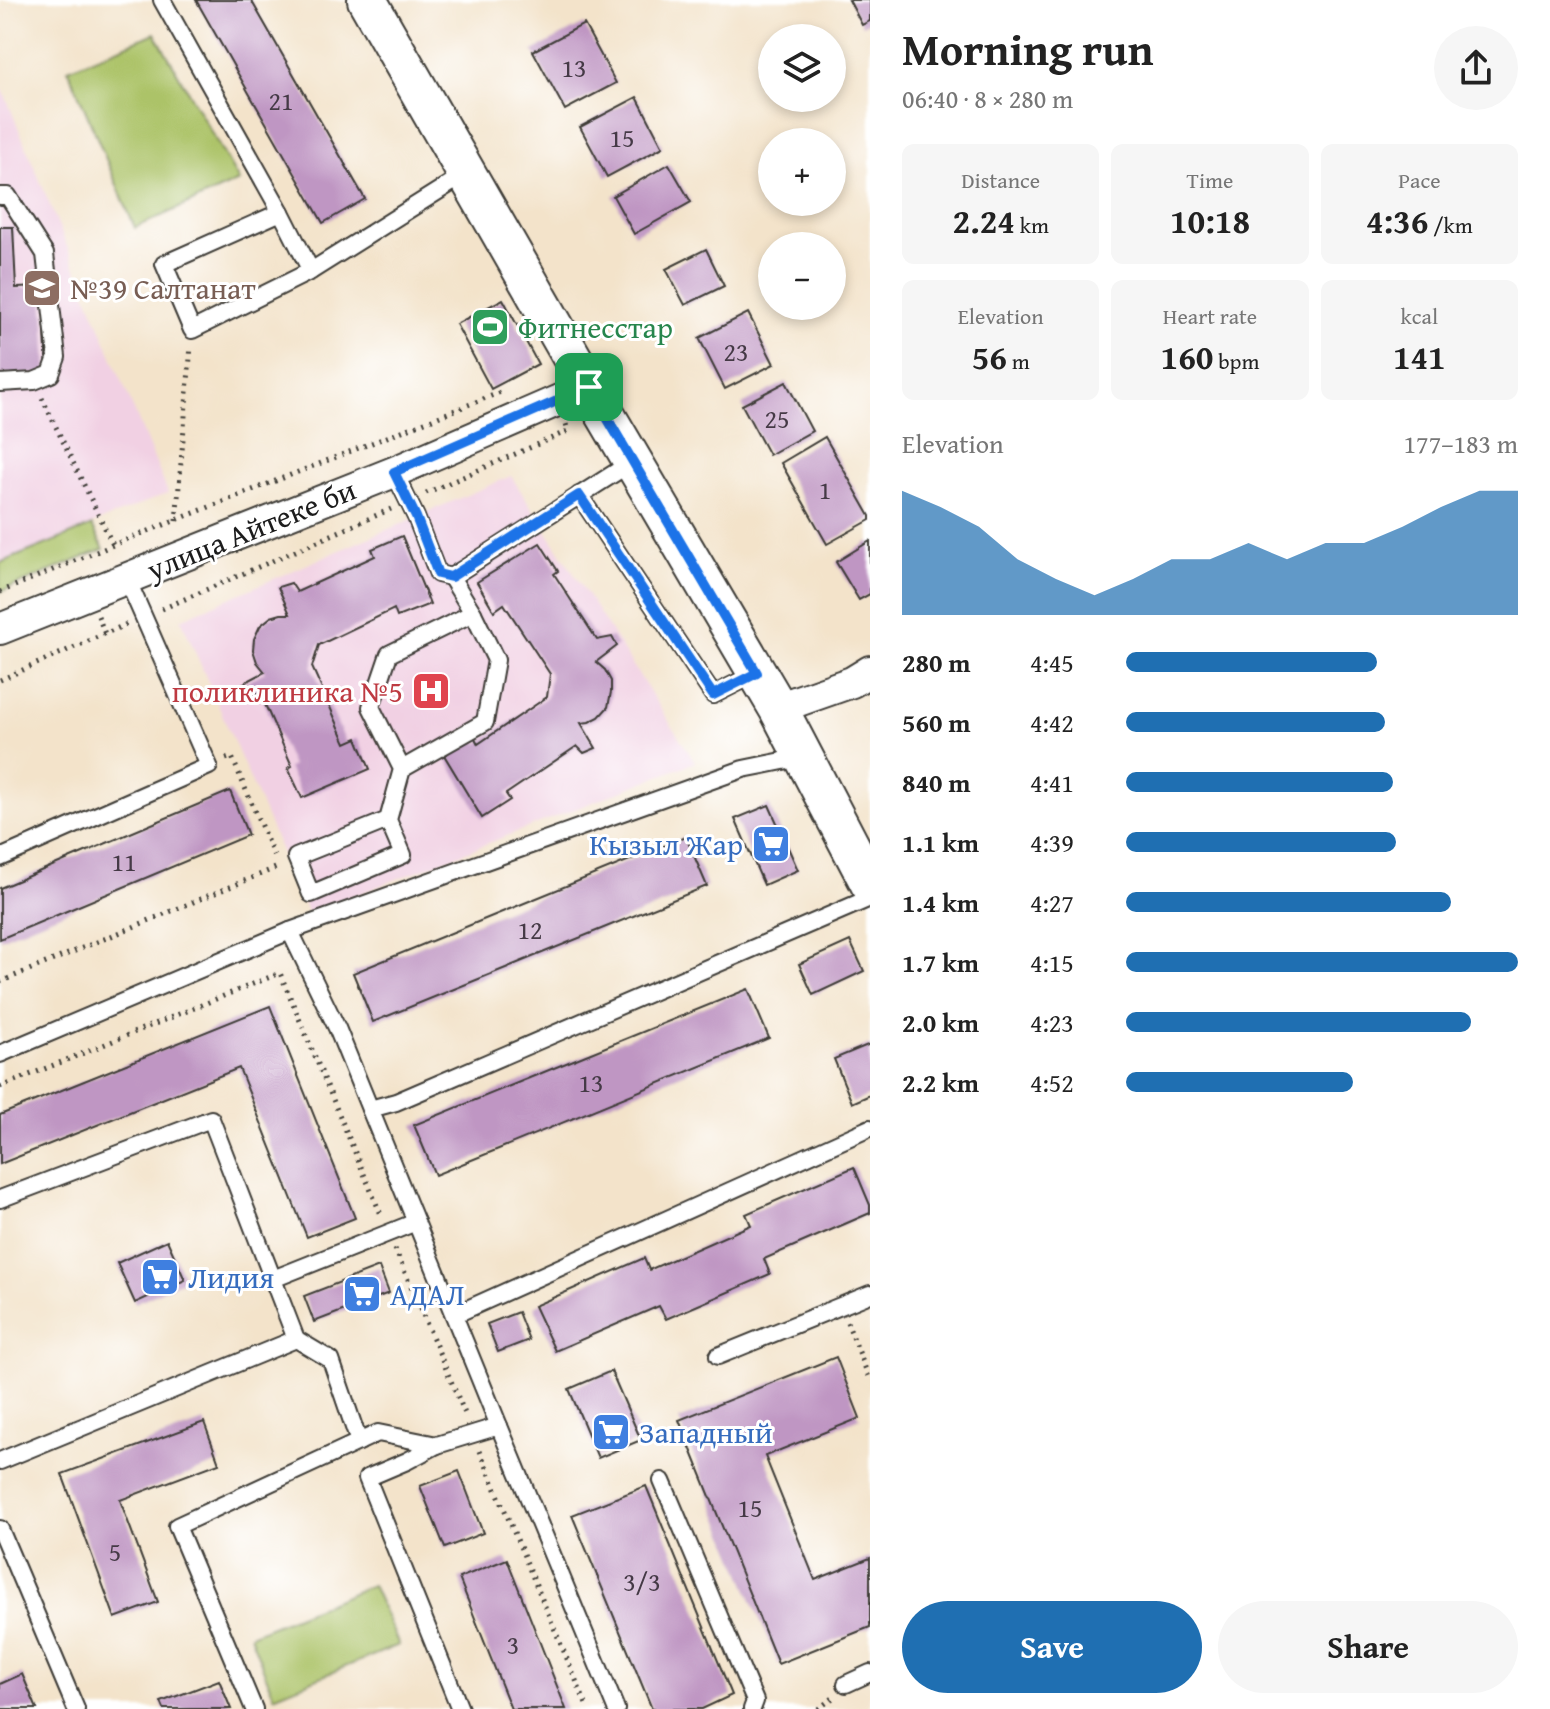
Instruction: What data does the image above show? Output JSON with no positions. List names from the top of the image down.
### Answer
{
  "streets": {
    "street": ["улица Айтеке би"]
  },
  "places": {
    "school or university": ["№39 Салтанат"],
    "sports": ["Фитнесстар"],
    "hospital": ["поликлиника №5"],
    "supermarket": [
      "Кызыл Жар",
      "Лидия",
      "АДАЛ",
      "Западный"
    ]
  },
  "house_numbers": [
    "13",
    "21",
    "15",
    "23",
    "25",
    "1",
    "11",
    "12",
    "13",
    "15",
    "5",
    "3/3",
    "3"
  ],
  "page": {
    "heading": ["Morning run", "06:40 · 8 × 280 m"],
    "map_buttons": ["+", "−"],
    "stats": [
      ["Distance", "2.24 km"],
      ["Time", "10:18"],
      ["Pace", "4:36 /km"],
      ["Elevation", "56 m"],
      ["Heart rate", "160 bpm"],
      ["kcal", "141"]
    ],
    "chart": ["Elevation", "177–183 m"],
    "list": [
      {
        "name": "280 m",
        "note": "4:45"
      },
      {
        "name": "560 m",
        "note": "4:42"
      },
      {
        "name": "840 m",
        "note": "4:41"
      },
      {
        "name": "1.1 km",
        "note": "4:39"
      },
      {
        "name": "1.4 km",
        "note": "4:27"
      },
      {
        "name": "1.7 km",
        "note": "4:15"
      },
      {
        "name": "2.0 km",
        "note": "4:23"
      },
      {
        "name": "2.2 km",
        "note": "4:52"
      }
    ],
    "buttons": ["Save", "Share"]
  }
}
